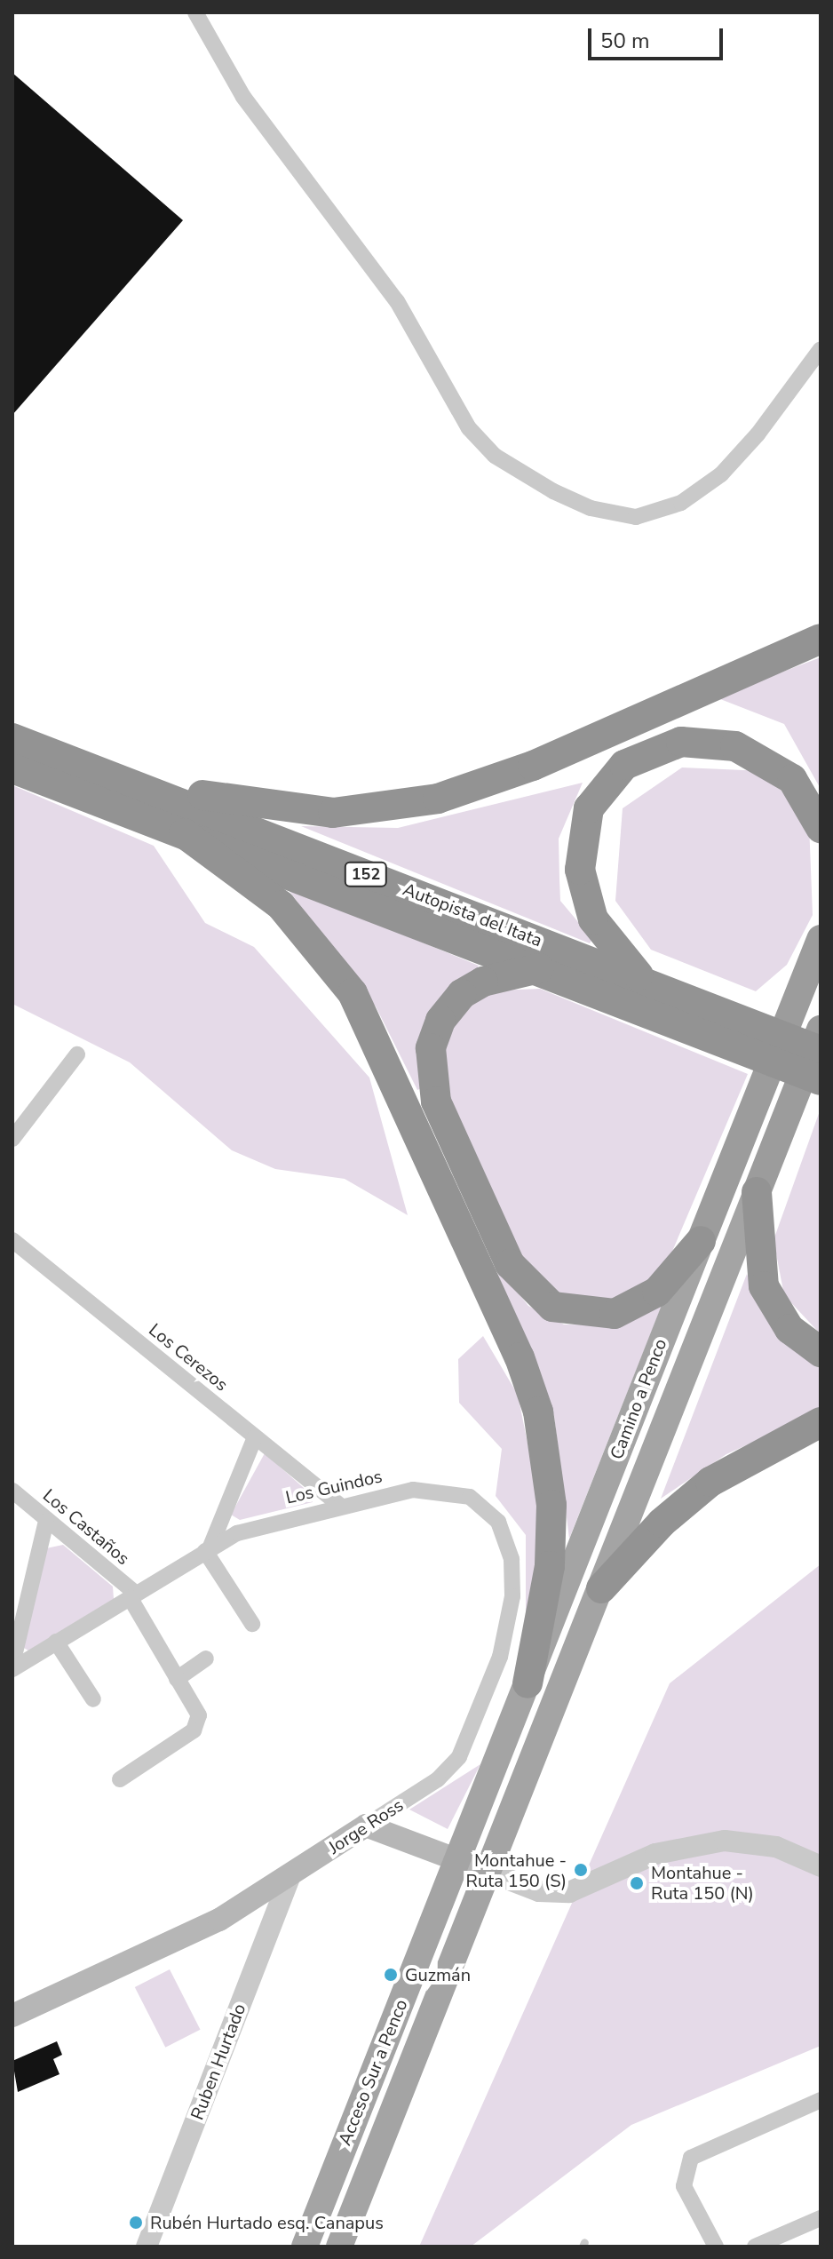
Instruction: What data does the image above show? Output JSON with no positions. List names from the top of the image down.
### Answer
{
  "streets": {
    "highway": ["152", "Autopista del Itata", "Camino a Penco"],
    "main road": ["Jorge Ross", "Acceso Sur a Penco"],
    "street": [
      "Los Cerezos",
      "Los Guindos",
      "Los Castaños",
      "Ruben Hurtado"
    ]
  },
  "crossings": [
    ["Los Cerezos", "Los Guindos"],
    ["Camino a Penco", "Acceso Sur a Penco"],
    ["Los Guindos", "Los Castaños"],
    ["Los Guindos", "Jorge Ross"],
    ["Jorge Ross", "Ruben Hurtado"]
  ],
  "places": [
    "Montahue - Ruta 150 (S)",
    "Montahue - Ruta 150 (N)",
    "Guzmán",
    "Rubén Hurtado esq. Canapus"
  ],
  "scale_bar": "50 m"
}
